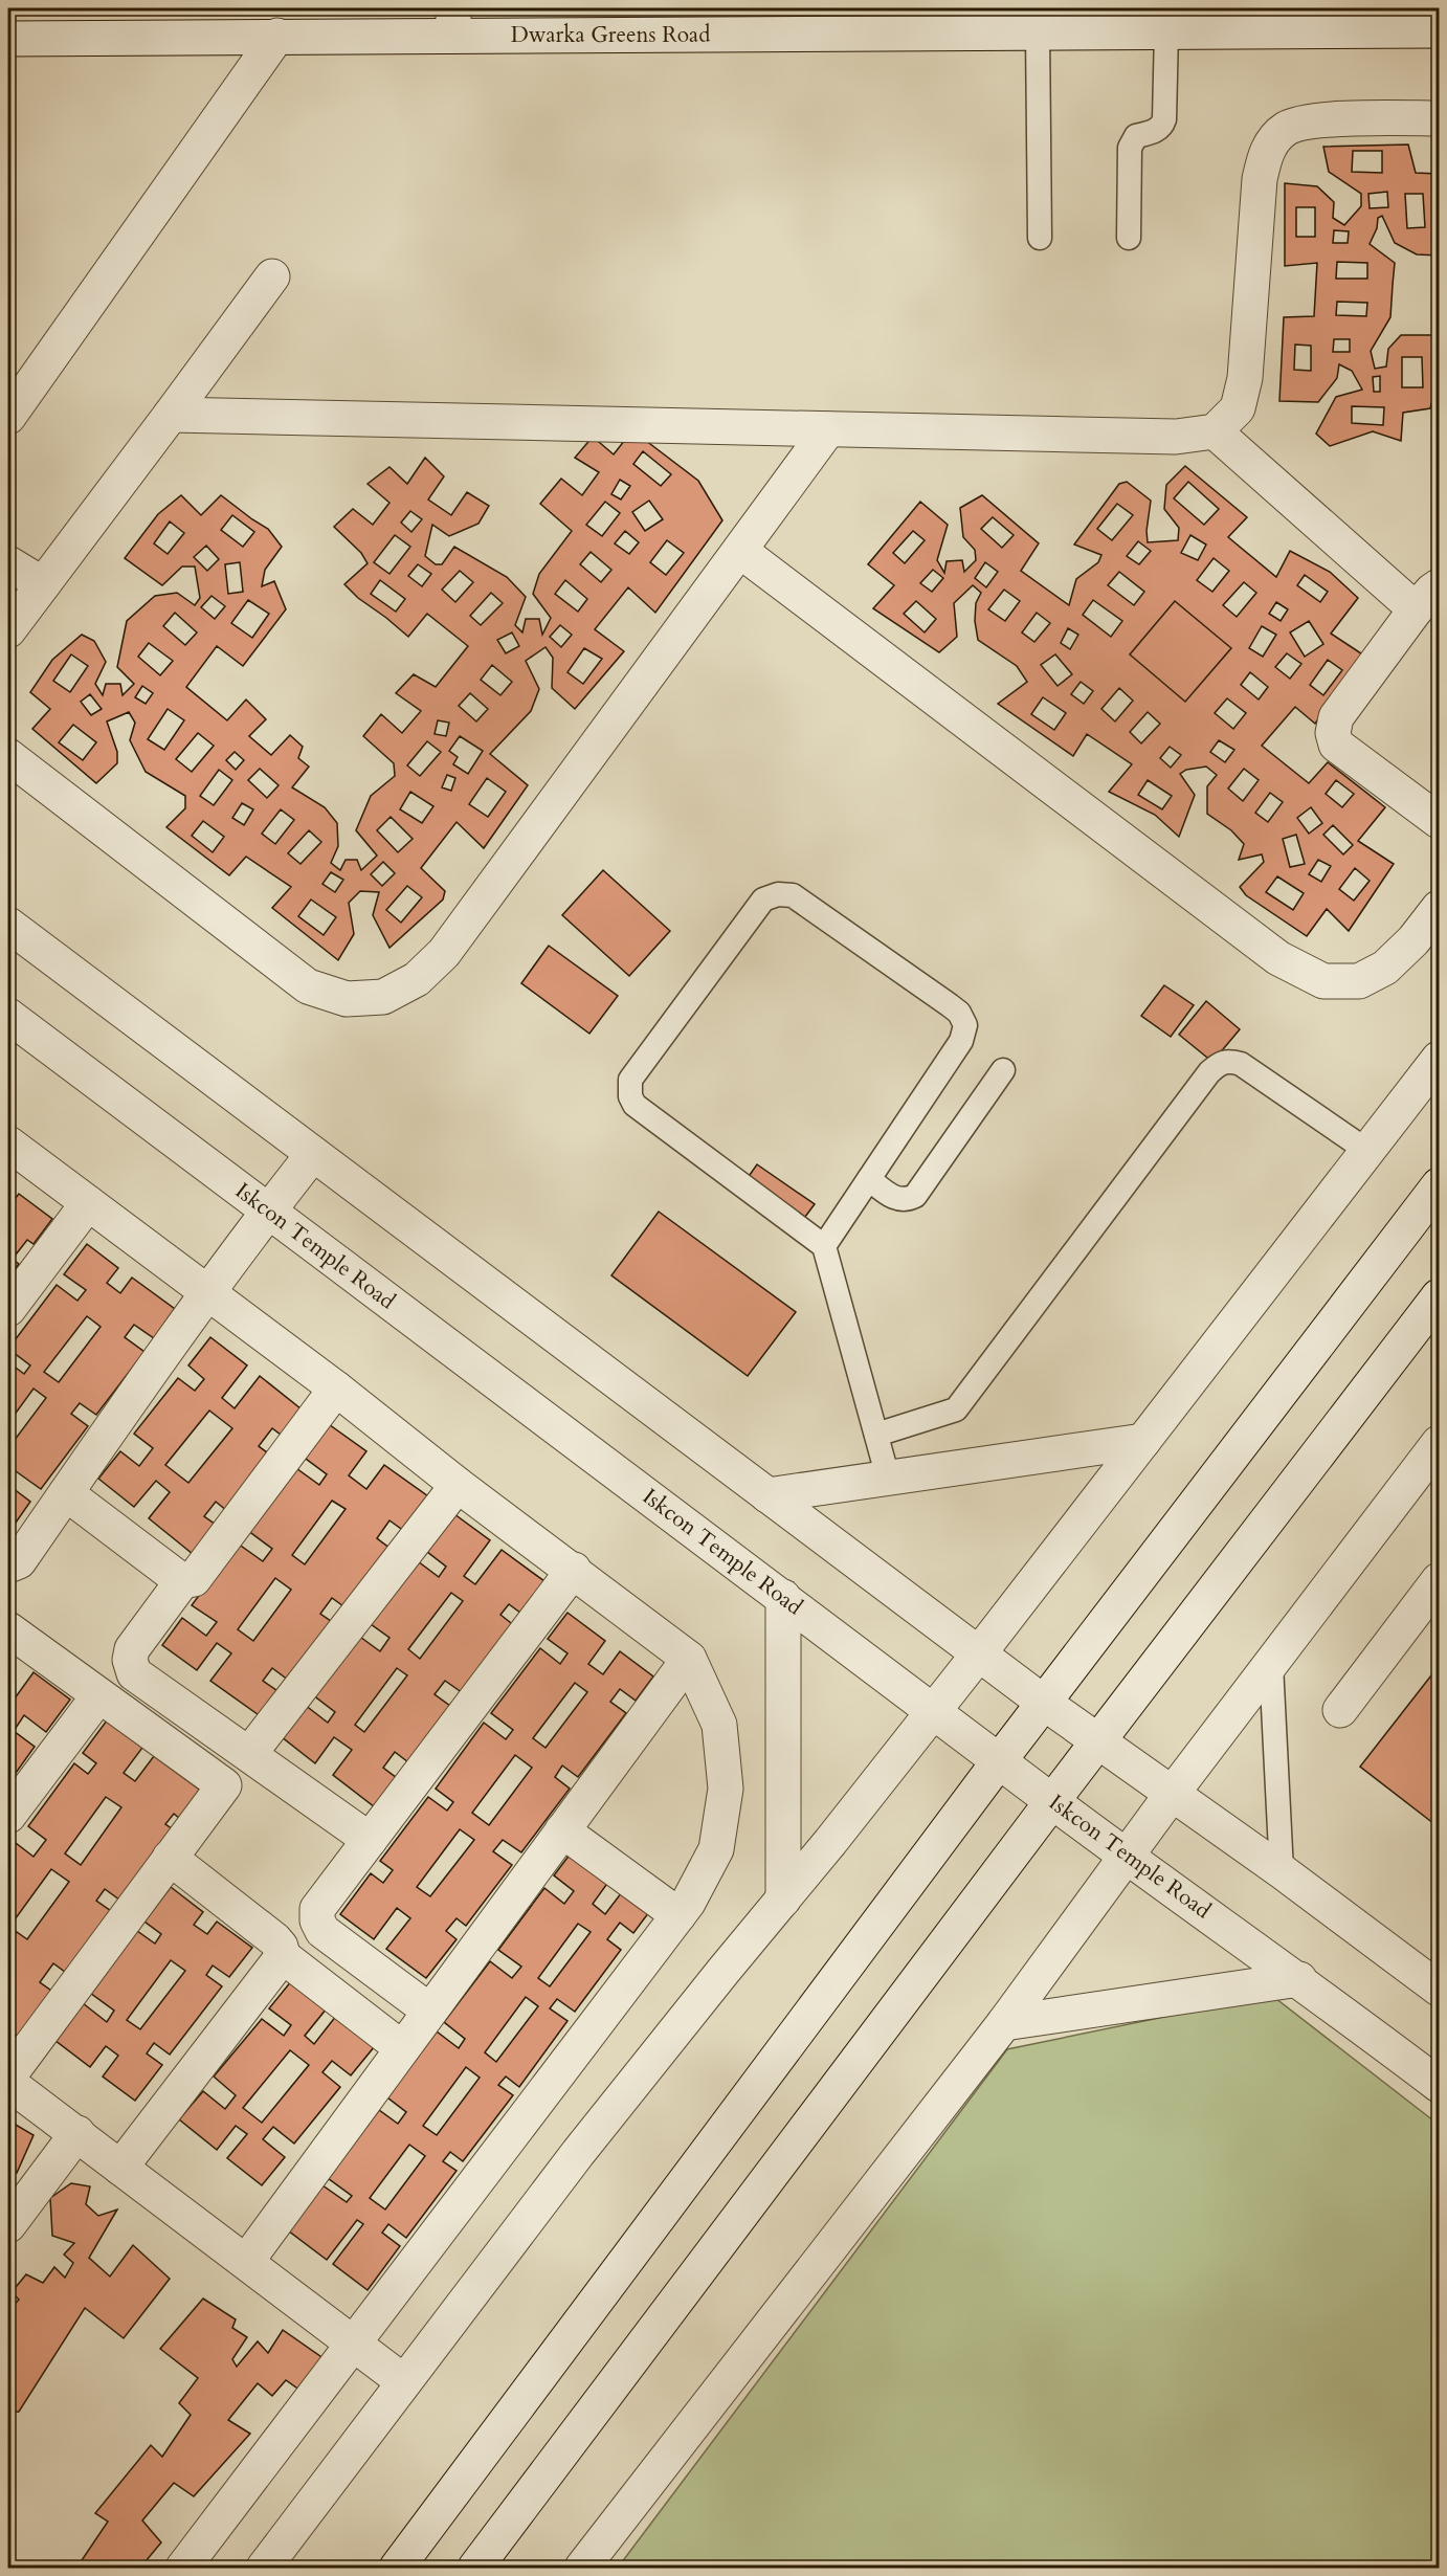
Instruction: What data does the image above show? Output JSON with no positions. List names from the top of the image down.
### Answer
{
  "streets": {
    "street": ["Dwarka Greens Road", "Iskcon Temple Road"]
  }
}
